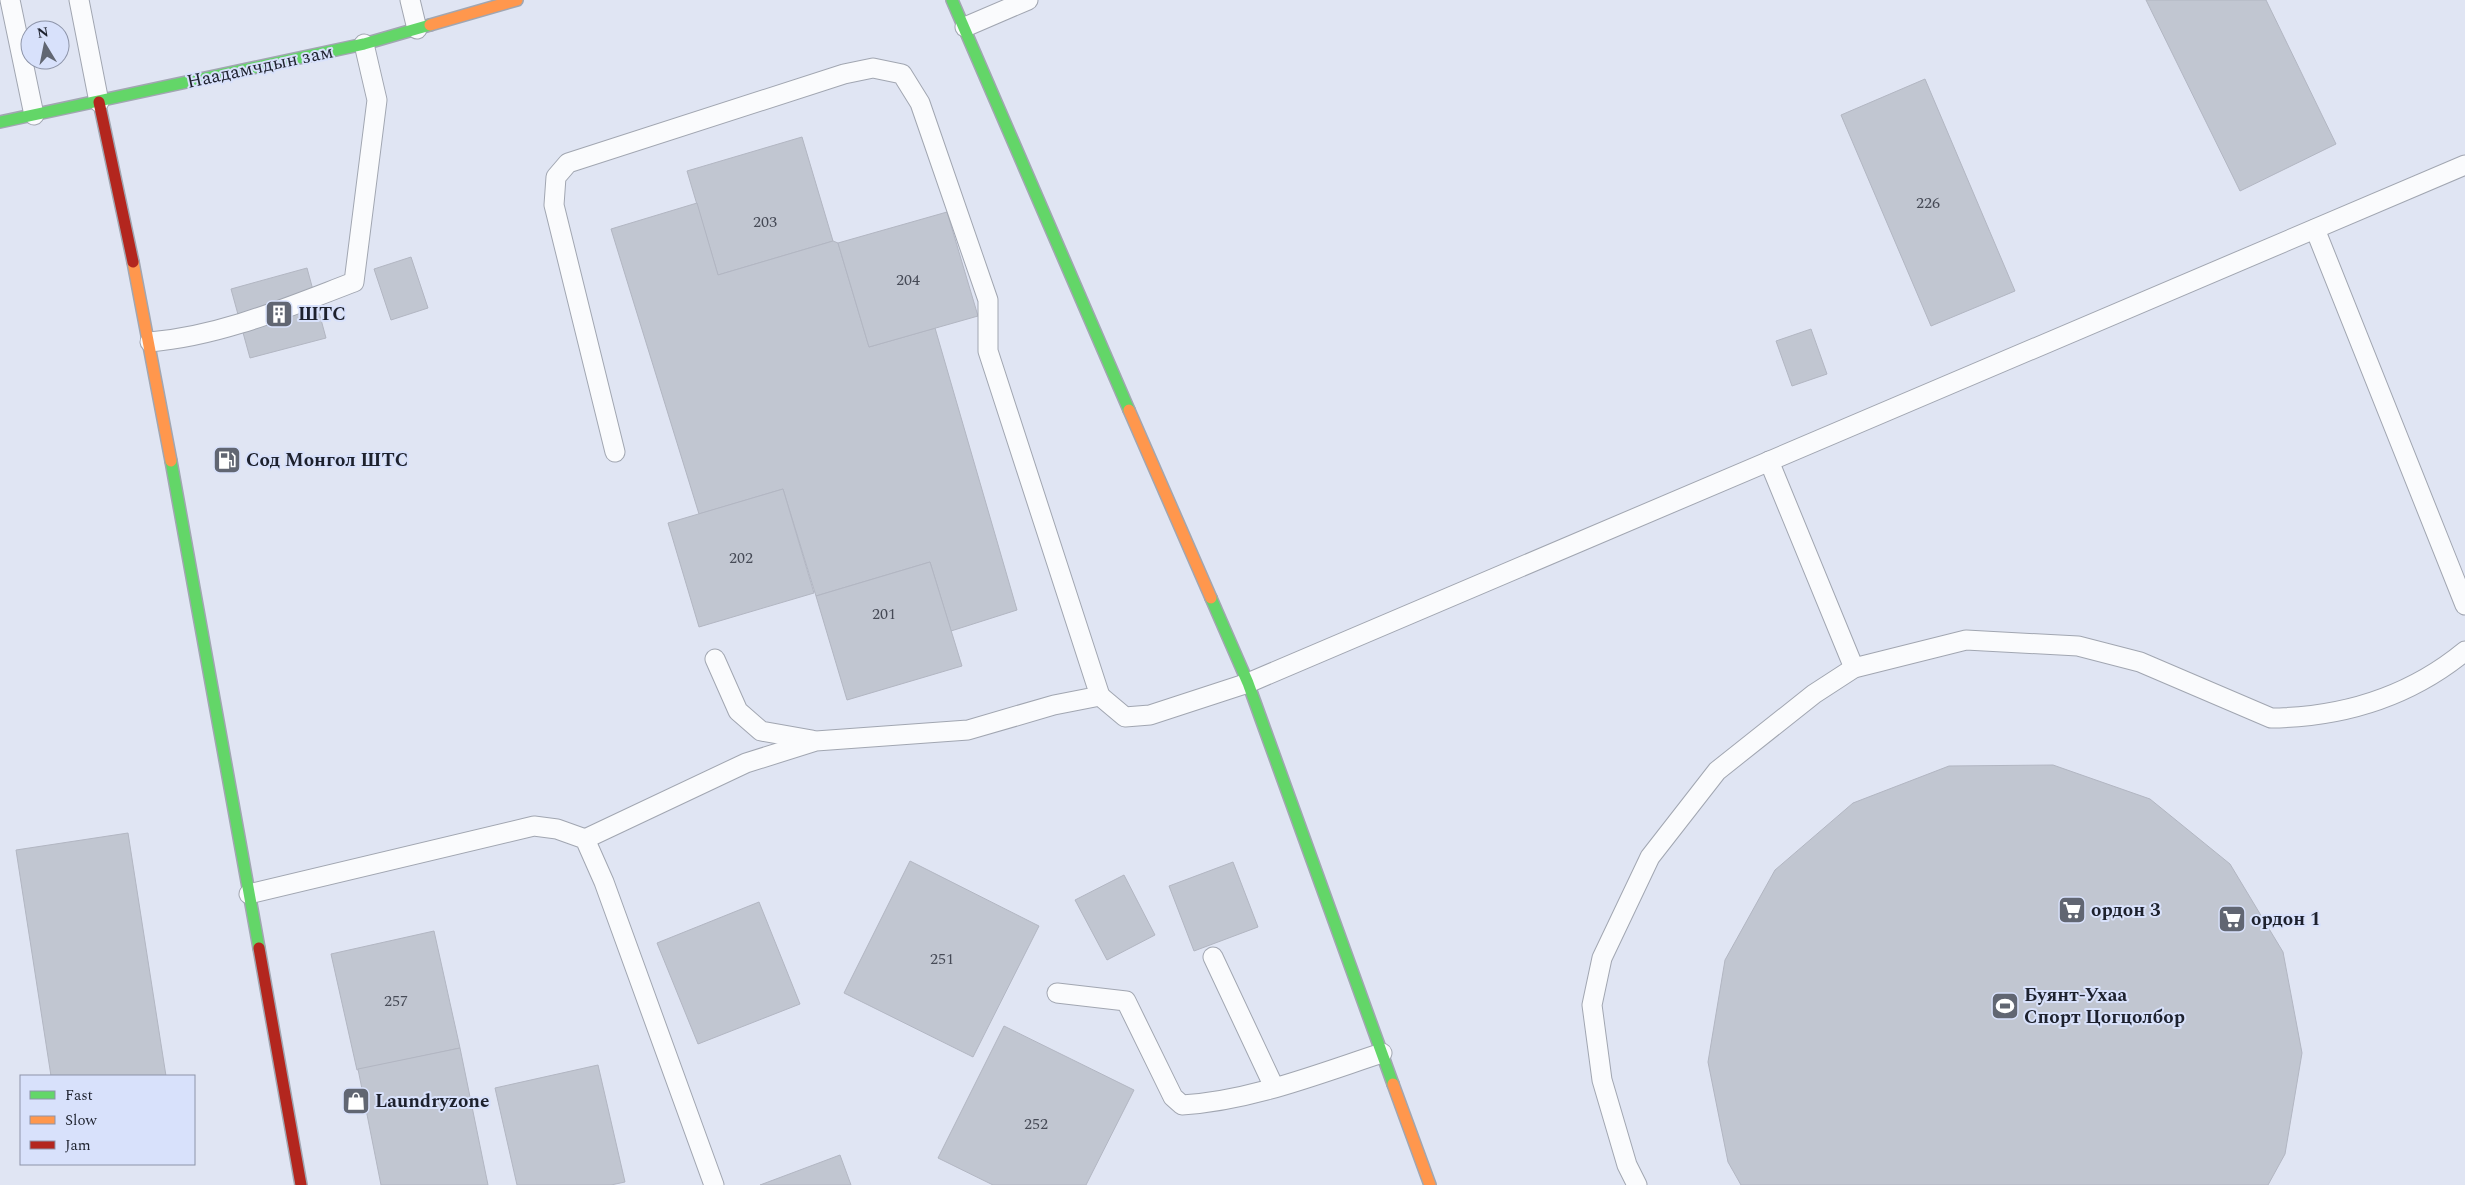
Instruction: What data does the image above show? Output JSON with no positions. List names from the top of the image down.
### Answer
{
  "streets": {
    "street": ["Наадамчдын зам"]
  },
  "places": {
    "building": ["ШТС"],
    "fuel station": ["Сод Монгол ШТС"],
    "supermarket": ["ордон 3", "ордон 1"],
    "sports": ["Буянт-Ухаа Спорт Цогцолбор"],
    "shop": ["Laundryzone"]
  },
  "house_numbers": [
    "226",
    "203",
    "204",
    "202",
    "201",
    "251",
    "257",
    "252"
  ],
  "legend": ["Fast", "Slow", "Jam"],
  "north": "top"
}
